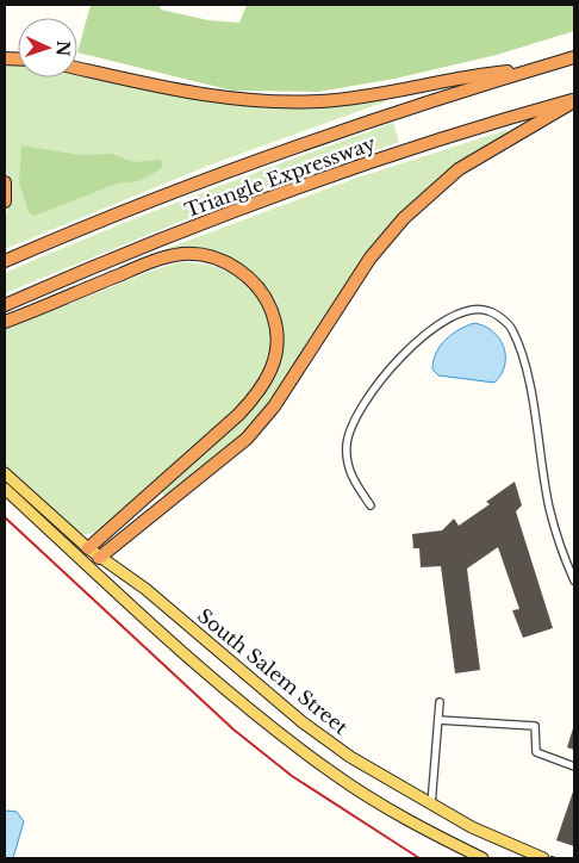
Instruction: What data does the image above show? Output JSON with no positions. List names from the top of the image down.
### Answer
{
  "streets": {
    "highway": ["Triangle Expressway"],
    "main road": ["South Salem Street"]
  },
  "north": "right"
}
